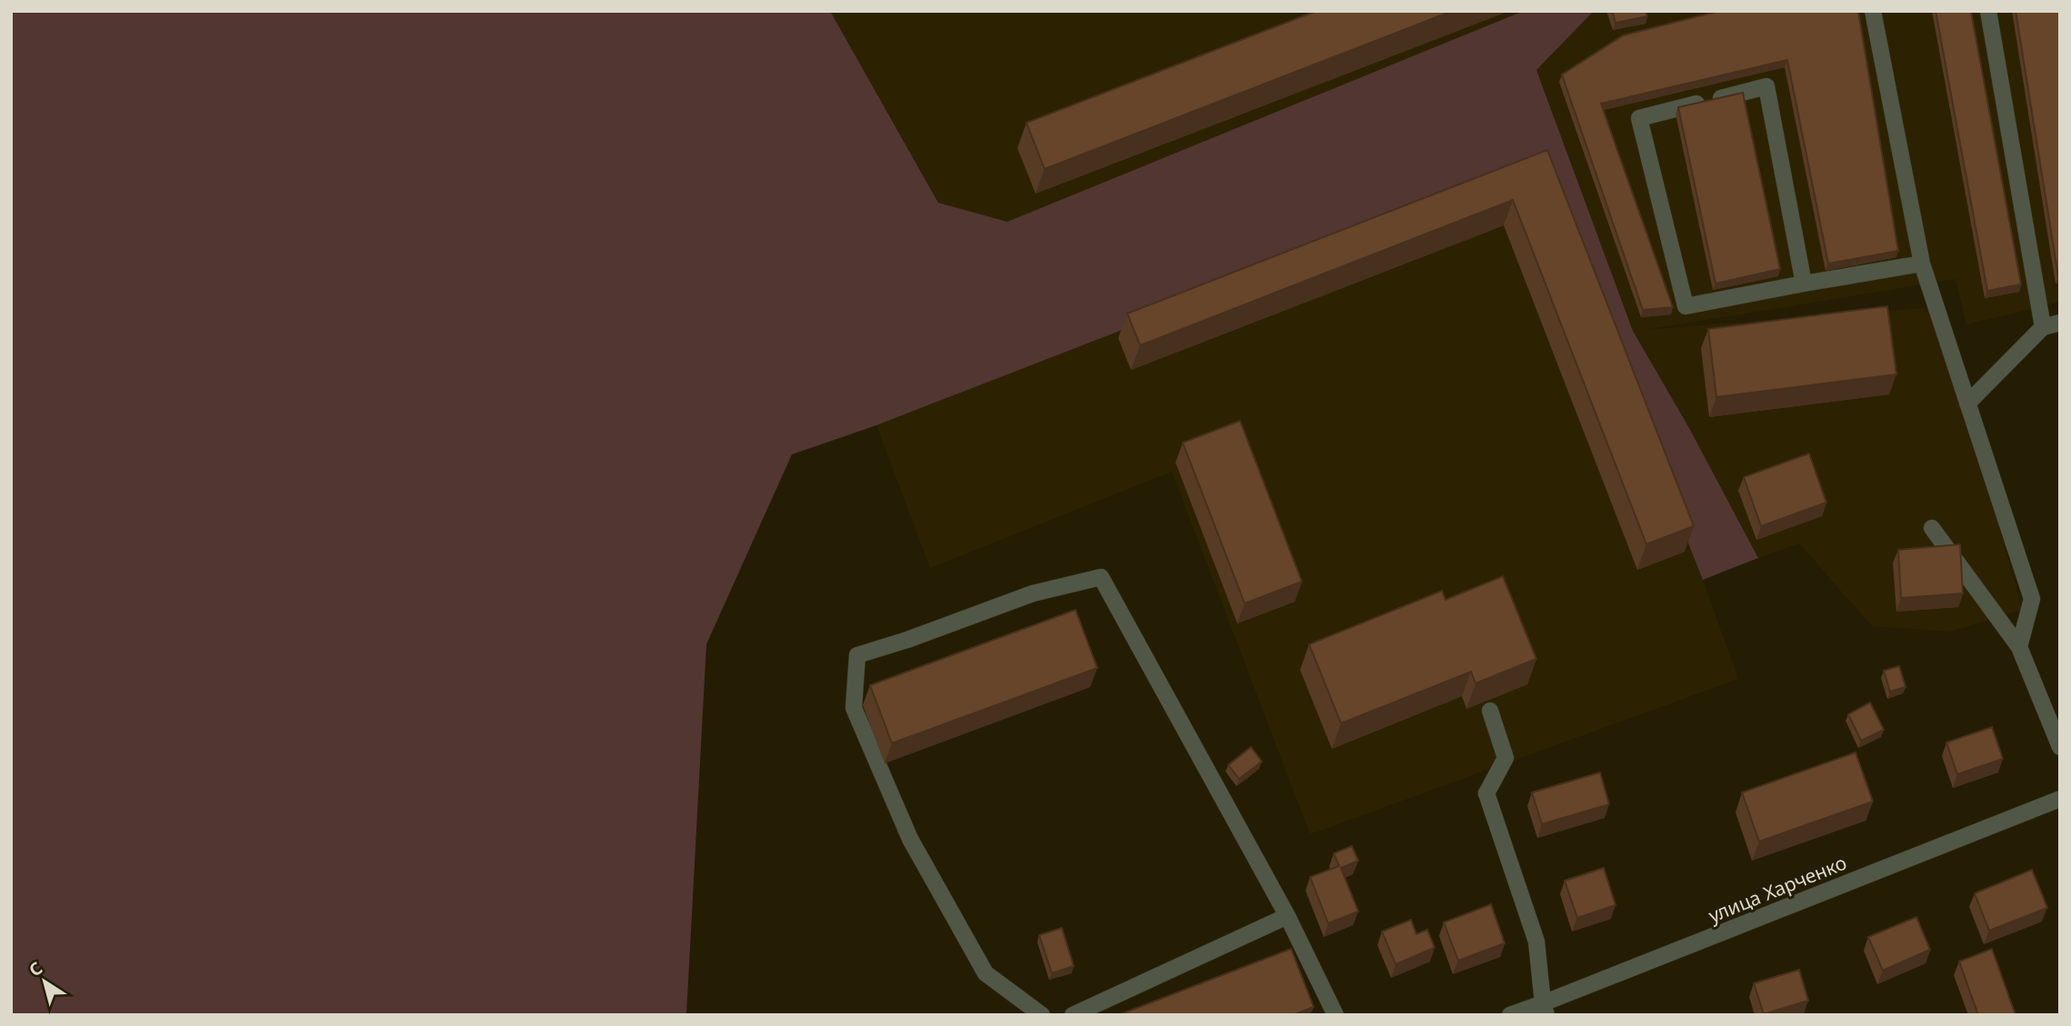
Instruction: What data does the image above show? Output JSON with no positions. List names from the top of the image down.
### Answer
{
  "streets": {
    "street": ["улица Харченко"]
  },
  "north": "top left"
}
